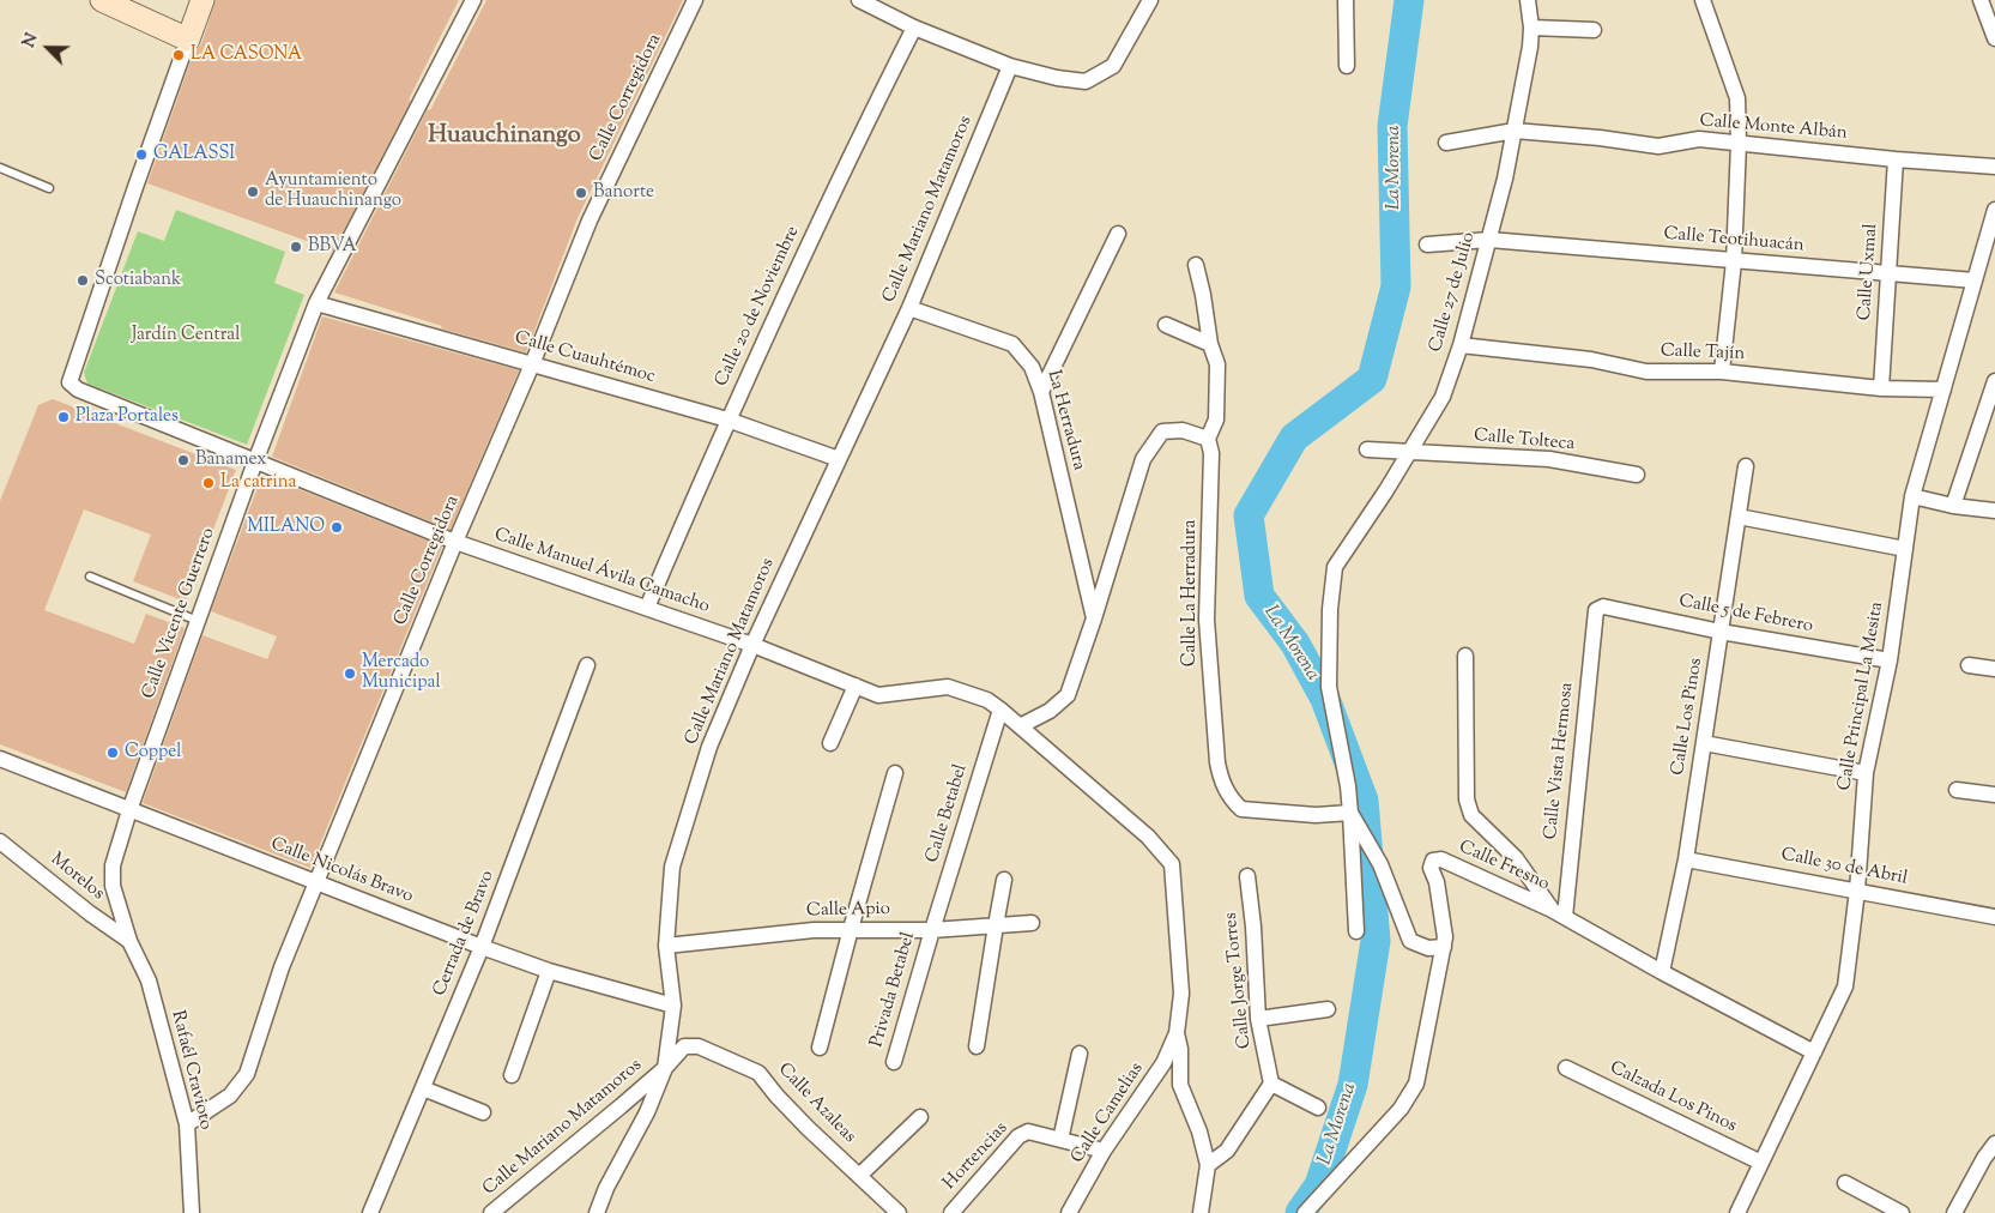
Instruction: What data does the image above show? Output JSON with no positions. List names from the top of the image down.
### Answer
{
  "streets": {
    "street": [
      "Calle Corregidora",
      "Calle Monte Albán",
      "Calle Mariano Matamoros",
      "Calle Teotihuacán",
      "Calle Uxmal",
      "Calle 27 de Julio",
      "Calle 20 de Noviembre",
      "Calle Tajín",
      "Calle Cuauhtémoc",
      "La Herradura",
      "Calle Tolteca",
      "Calle Manuel Ávila Camacho",
      "Calle La Herradura",
      "Calle Vicente Guerrero",
      "Calle 5 de Febrero",
      "Calle Principal La Mesita",
      "Calle Los Pinos",
      "Calle Vista Hermosa",
      "Calle Betabel",
      "Calle Fresno",
      "Calle 30 de Abril",
      "Calle Nicolás Bravo",
      "Morelos",
      "Calle Apio",
      "Cerrada de Bravo",
      "Calle Jorge Torres",
      "Privada Betabel",
      "Rafaél Cravioto",
      "Calzada Los Pinos",
      "Calle Azaleas",
      "Calle Camelias",
      "Hortencias"
    ]
  },
  "crossings": [
    ["Calle Corregidora", "Calle Cuauhtémoc"],
    ["Calle Corregidora", "Calle Manuel Ávila Camacho"],
    ["Calle Corregidora", "Calle Nicolás Bravo"],
    ["Calle Corregidora", "Rafaél Cravioto"],
    ["Calle Monte Albán", "Calle Uxmal"],
    ["Calle Monte Albán", "Calle 27 de Julio"],
    ["Calle Mariano Matamoros", "Calle Cuauhtémoc"],
    ["Calle Mariano Matamoros", "La Herradura"],
    ["Calle Mariano Matamoros", "Calle Manuel Ávila Camacho"],
    ["Calle Mariano Matamoros", "Calle Nicolás Bravo"],
    ["Calle Mariano Matamoros", "Calle Apio"],
    ["Calle Mariano Matamoros", "Calle Azaleas"],
    ["Calle Teotihuacán", "Calle Uxmal"],
    ["Calle Teotihuacán", "Calle 27 de Julio"],
    ["Calle Teotihuacán", "Calle Principal La Mesita"],
    ["Calle Uxmal", "Calle Tajín"],
    ["Calle 27 de Julio", "Calle Tajín"],
    ["Calle 27 de Julio", "Calle Tolteca"],
    ["Calle 27 de Julio", "Calle La Herradura"],
    ["Calle 20 de Noviembre", "Calle Cuauhtémoc"],
    ["Calle 20 de Noviembre", "Calle Manuel Ávila Camacho"],
    ["Calle Tajín", "Calle Principal La Mesita"],
    ["Calle Cuauhtémoc", "Calle Vicente Guerrero"],
    ["Calle Manuel Ávila Camacho", "Calle Vicente Guerrero"],
    ["Calle Manuel Ávila Camacho", "Calle Betabel"],
    ["Calle Manuel Ávila Camacho", "Calle Camelias"],
    ["Calle Vicente Guerrero", "Calle Nicolás Bravo"],
    ["Calle Vicente Guerrero", "Morelos"],
    ["Calle Vicente Guerrero", "Rafaél Cravioto"],
    ["Calle 5 de Febrero", "Calle Principal La Mesita"],
    ["Calle 5 de Febrero", "Calle Los Pinos"],
    ["Calle 5 de Febrero", "Calle Vista Hermosa"],
    ["Calle Principal La Mesita", "Calle Fresno"],
    ["Calle Principal La Mesita", "Calle 30 de Abril"],
    ["Calle Principal La Mesita", "Calzada Los Pinos"],
    ["Calle Los Pinos", "Calle Fresno"],
    ["Calle Los Pinos", "Calle 30 de Abril"],
    ["Calle Vista Hermosa", "Calle Fresno"],
    ["Calle Betabel", "Calle Apio"],
    ["Calle Betabel", "Privada Betabel"],
    ["Calle Nicolás Bravo", "Cerrada de Bravo"],
    ["Morelos", "Rafaél Cravioto"],
    ["Calle Apio", "Privada Betabel"],
    ["Calle Camelias", "Hortencias"]
  ],
  "districts": ["Huauchinango"],
  "water": ["La Morena"],
  "parks": ["Jardín Central"],
  "places": [
    "LA CASONA",
    "GALASSI",
    "Ayuntamiento de Huauchinango",
    "Banorte",
    "BBVA",
    "Scotiabank",
    "Plaza Portales",
    "Banamex",
    "La catrina",
    "MILANO",
    "Mercado Municipal",
    "Coppel"
  ],
  "north": "top left"
}
